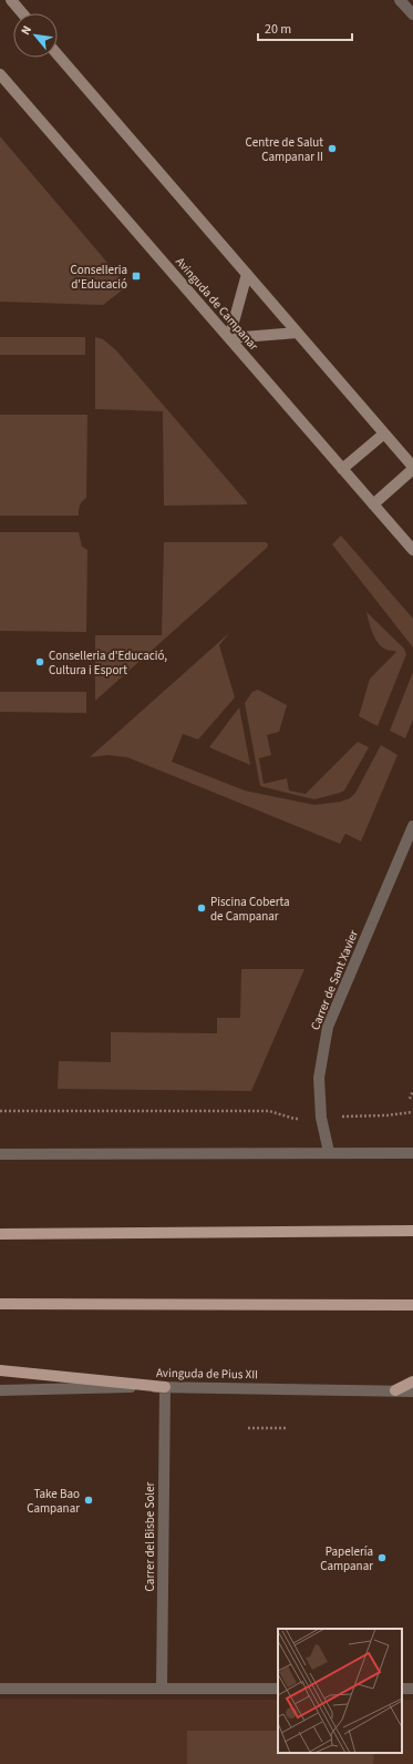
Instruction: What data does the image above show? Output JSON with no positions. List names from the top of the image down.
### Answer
{
  "streets": {
    "main road": ["Avinguda de Campanar"],
    "street": ["Carrer de Sant Xavier", "Avinguda de Pius XII", "Carrer del Bisbe Soler"]
  },
  "crossings": [
    ["Avinguda de Pius XII", "Carrer del Bisbe Soler"]
  ],
  "places": {
    "other": [
      "Centre de Salut Campanar II",
      "Conselleria d'Educació, Cultura i Esport",
      "Piscina Coberta de Campanar",
      "Take Bao Campanar",
      "Papelería Campanar"
    ],
    "transit": ["Conselleria d'Educació"]
  },
  "scale_bar": "20 m",
  "north": "top left"
}
